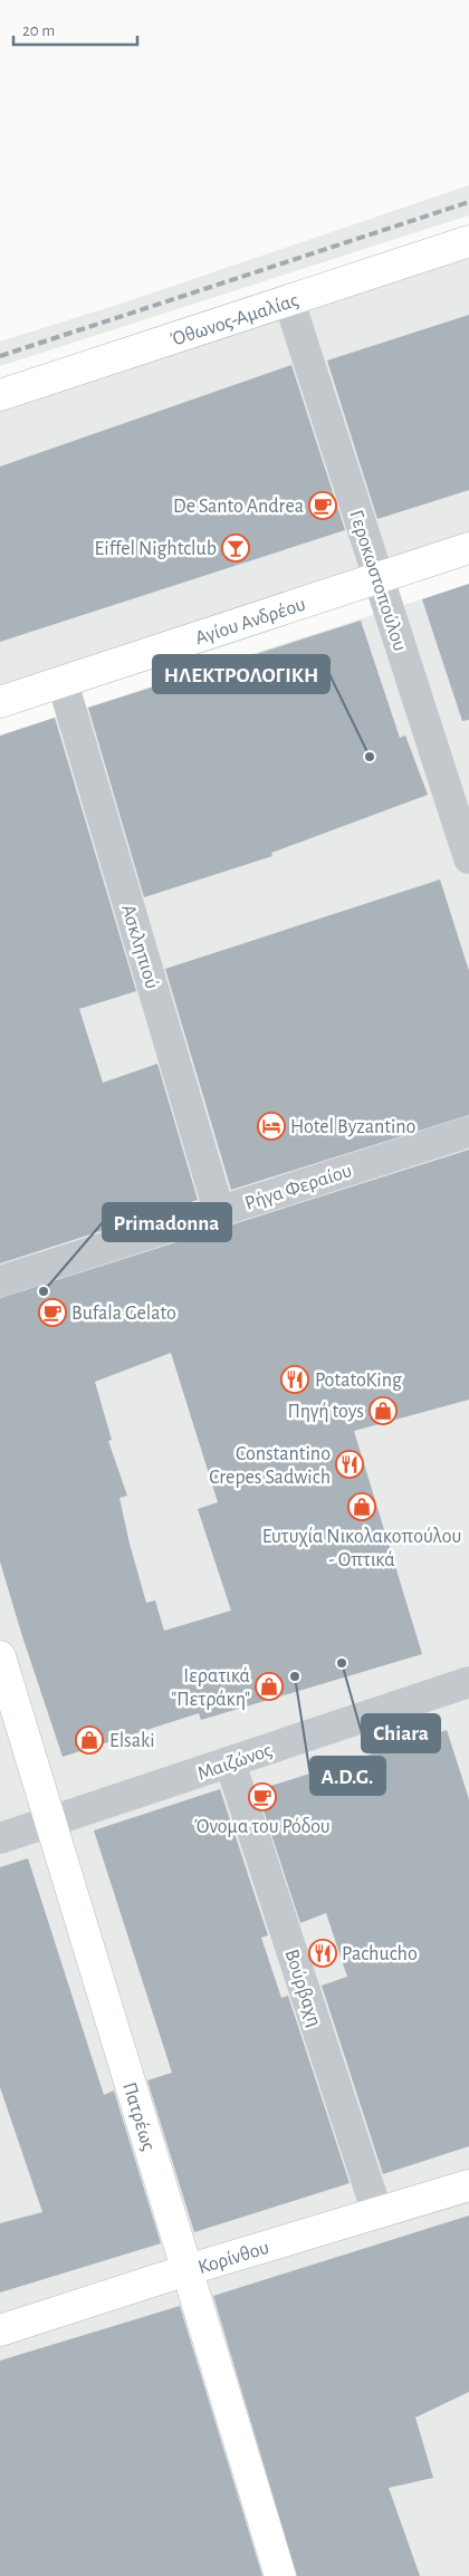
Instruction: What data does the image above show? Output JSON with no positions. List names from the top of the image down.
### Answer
{
  "streets": {
    "main road": [
      "Όθωνος-Αμαλίας",
      "Αγίου Ανδρέου",
      "Πατρέως",
      "Κορίνθου"
    ],
    "street": [
      "Γεροκωστοπούλου",
      "Ασκληπιού",
      "Ρήγα Φεραίου",
      "Μαιζώνος",
      "Βούρβαχη"
    ]
  },
  "crossings": [
    ["Όθωνος-Αμαλίας", "Γεροκωστοπούλου"],
    ["Γεροκωστοπούλου", "Αγίου Ανδρέου"],
    ["Αγίου Ανδρέου", "Ασκληπιού"],
    ["Ασκληπιού", "Ρήγα Φεραίου"],
    ["Μαιζώνος", "Βούρβαχη"],
    ["Μαιζώνος", "Πατρέως"],
    ["Βούρβαχη", "Κορίνθου"],
    ["Πατρέως", "Κορίνθου"]
  ],
  "places": {
    "cafe": ["De Santo Andrea", "Bufala Gelato", "Όνομα του Ρόδου"],
    "bar": ["Eiffel Nightclub"],
    "other": [
      "ΗΛΕΚΤΡΟΛΟΓΙΚΗ",
      "Primadonna",
      "Chiara",
      "A.D.G."
    ],
    "hotel": ["Hotel Byzantino"],
    "restaurant": ["PotatoKing", "Constantino Crepes Sadwich", "Pachucho"],
    "shop": [
      "Πηγή toys",
      "Ευτυχία Νικολακοπούλου - Οπτικά",
      "Ιερατικά \"Πετράκη\"",
      "Elsaki"
    ]
  },
  "scale_bar": "20 m"
}
